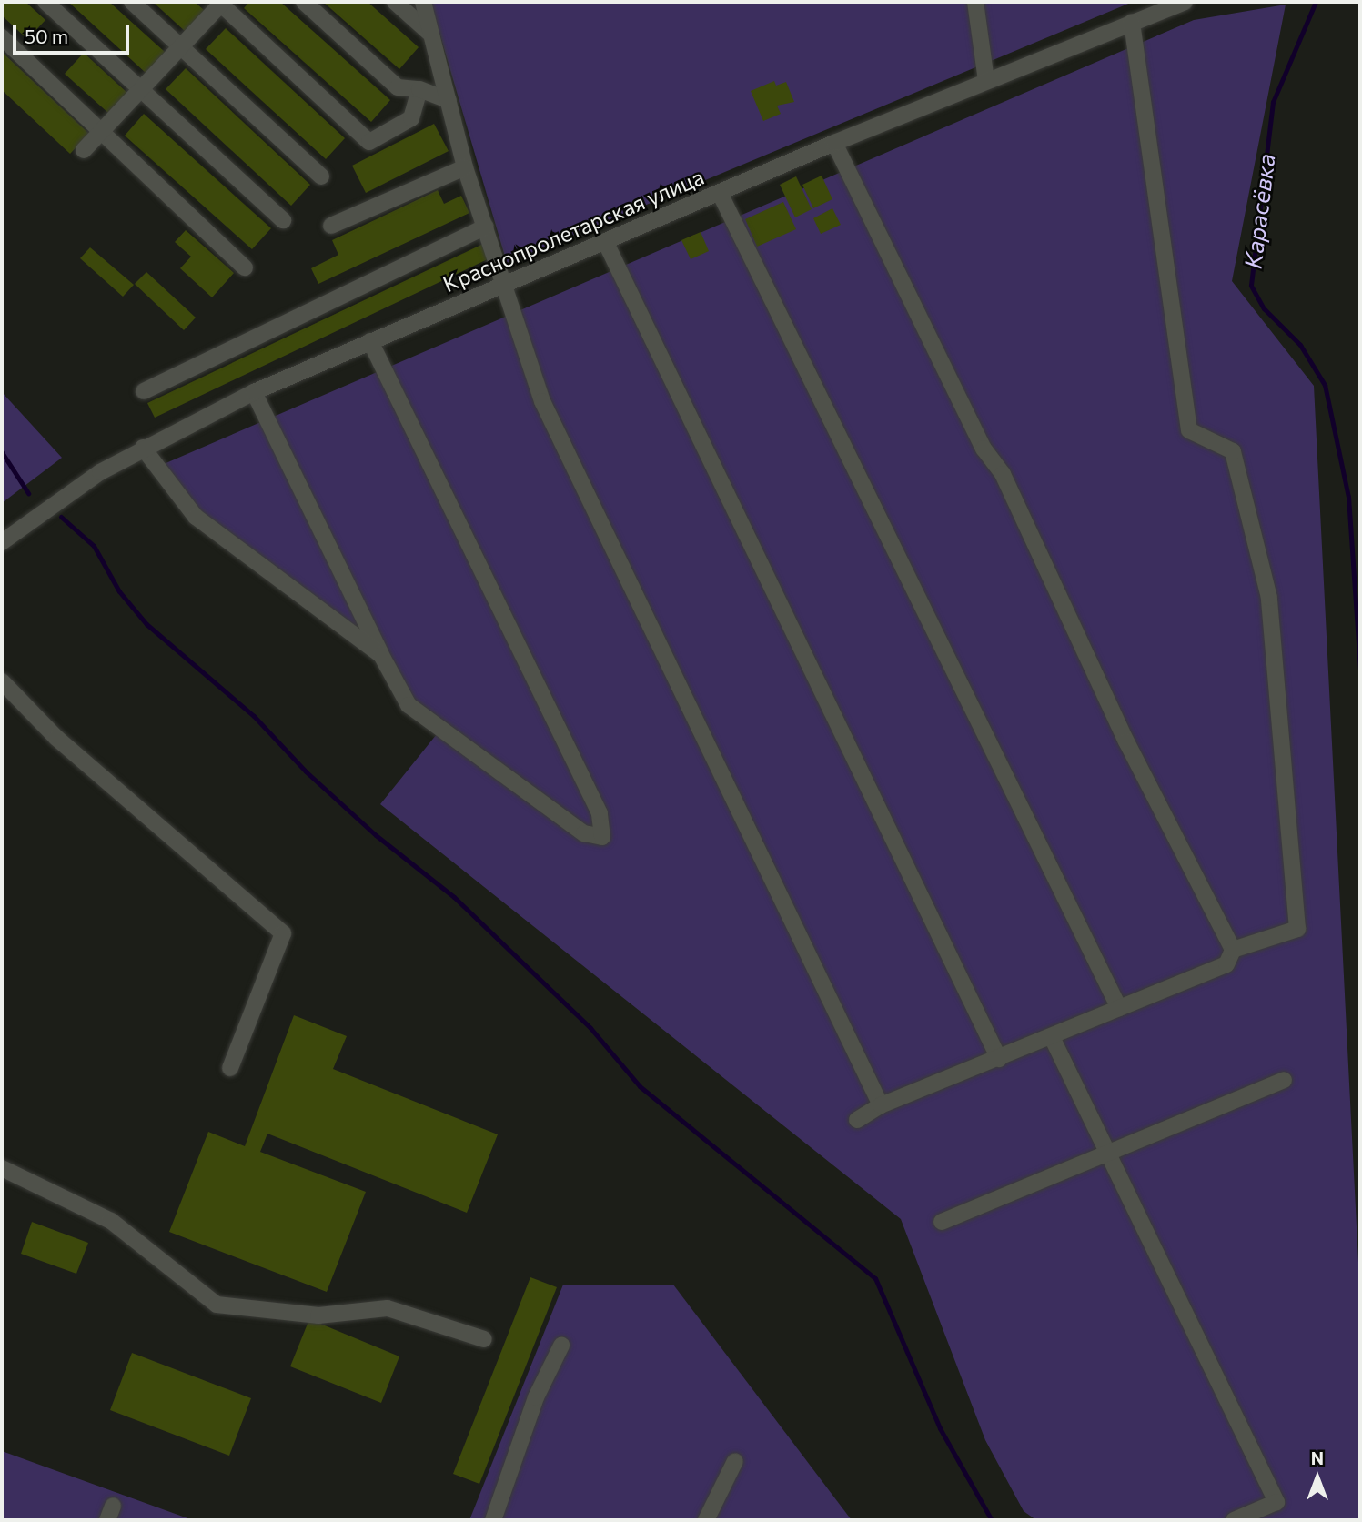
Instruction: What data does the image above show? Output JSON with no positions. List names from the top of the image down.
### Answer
{
  "streets": {
    "street": ["Краснопролетарская улица"]
  },
  "water": ["Карасёвка"],
  "scale_bar": "50 m",
  "north": "top"
}
